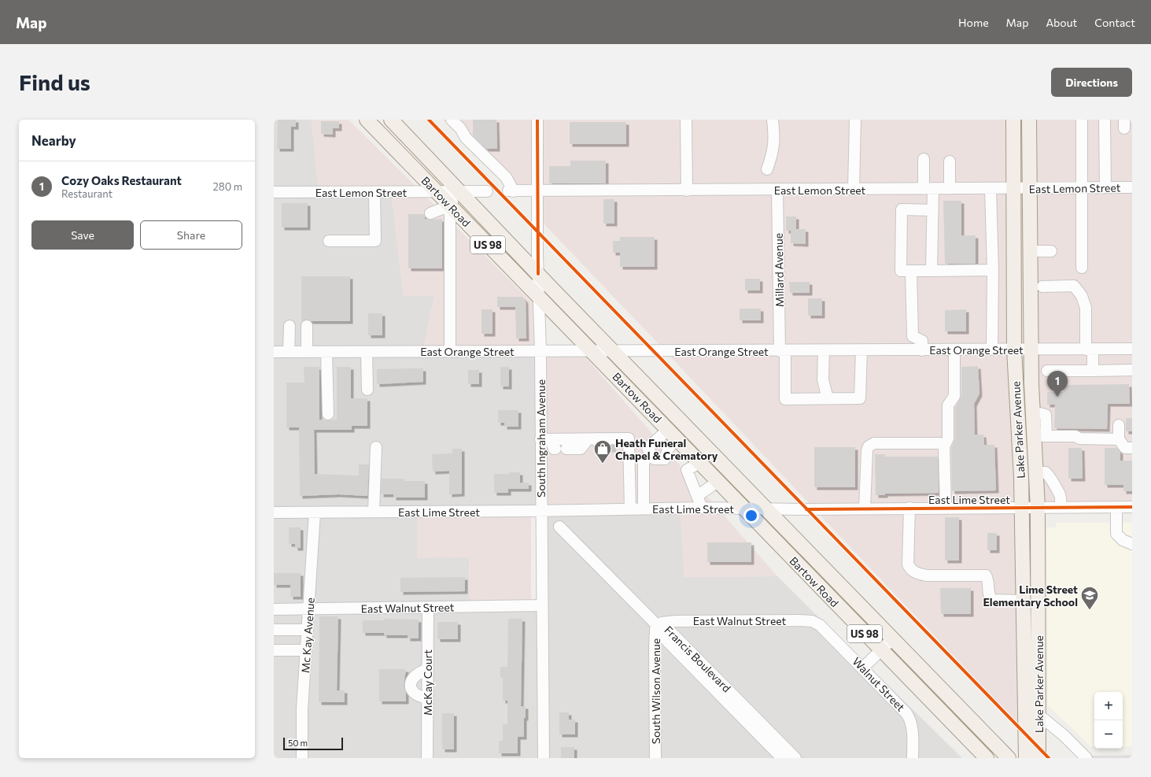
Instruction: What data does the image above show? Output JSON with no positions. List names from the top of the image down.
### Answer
{
  "streets": {
    "main road": ["Bartow Road", "US 98", "Lake Parker Avenue"],
    "street": [
      "East Lemon Street",
      "Millard Avenue",
      "East Orange Street",
      "South Ingraham Avenue",
      "East Lime Street",
      "East Walnut Street",
      "Mc Kay Avenue",
      "Francis Boulevard",
      "McKay Court",
      "Walnut Street",
      "South Wilson Avenue"
    ]
  },
  "crossings": [
    ["East Lemon Street", "Bartow Road"],
    ["East Lemon Street", "Millard Avenue"],
    ["East Lemon Street", "Lake Parker Avenue"],
    ["East Lemon Street", "South Ingraham Avenue"],
    ["Bartow Road", "East Orange Street"],
    ["Bartow Road", "South Ingraham Avenue"],
    ["Bartow Road", "East Lime Street"],
    ["Millard Avenue", "East Orange Street"],
    ["East Orange Street", "Lake Parker Avenue"],
    ["East Orange Street", "South Ingraham Avenue"],
    ["Lake Parker Avenue", "East Lime Street"],
    ["South Ingraham Avenue", "East Lime Street"],
    ["South Ingraham Avenue", "East Walnut Street"],
    ["East Lime Street", "Mc Kay Avenue"],
    ["East Walnut Street", "Mc Kay Avenue"],
    ["East Walnut Street", "Francis Boulevard"],
    ["East Walnut Street", "McKay Court"],
    ["East Walnut Street", "Walnut Street"],
    ["East Walnut Street", "South Wilson Avenue"],
    ["Francis Boulevard", "South Wilson Avenue"]
  ],
  "places": {
    "shop": ["Heath Funeral Chapel & Crematory"],
    "school or university": ["Lime Street Elementary School"]
  },
  "scale_bar": "50 m",
  "page": {
    "header": "Map",
    "nav": [
      "Home",
      "Map",
      "About",
      "Contact"
    ],
    "buttons": [
      "Directions",
      ["Save", "Share"]
    ],
    "title": "Find us",
    "heading": "Nearby",
    "list": [
      {
        "mark": "1",
        "name": "Cozy Oaks Restaurant",
        "note": "Restaurant",
        "value": "280 m"
      }
    ],
    "pins": "1",
    "map_buttons": ["+", "−"],
    "scale": "50 m"
  }
}
